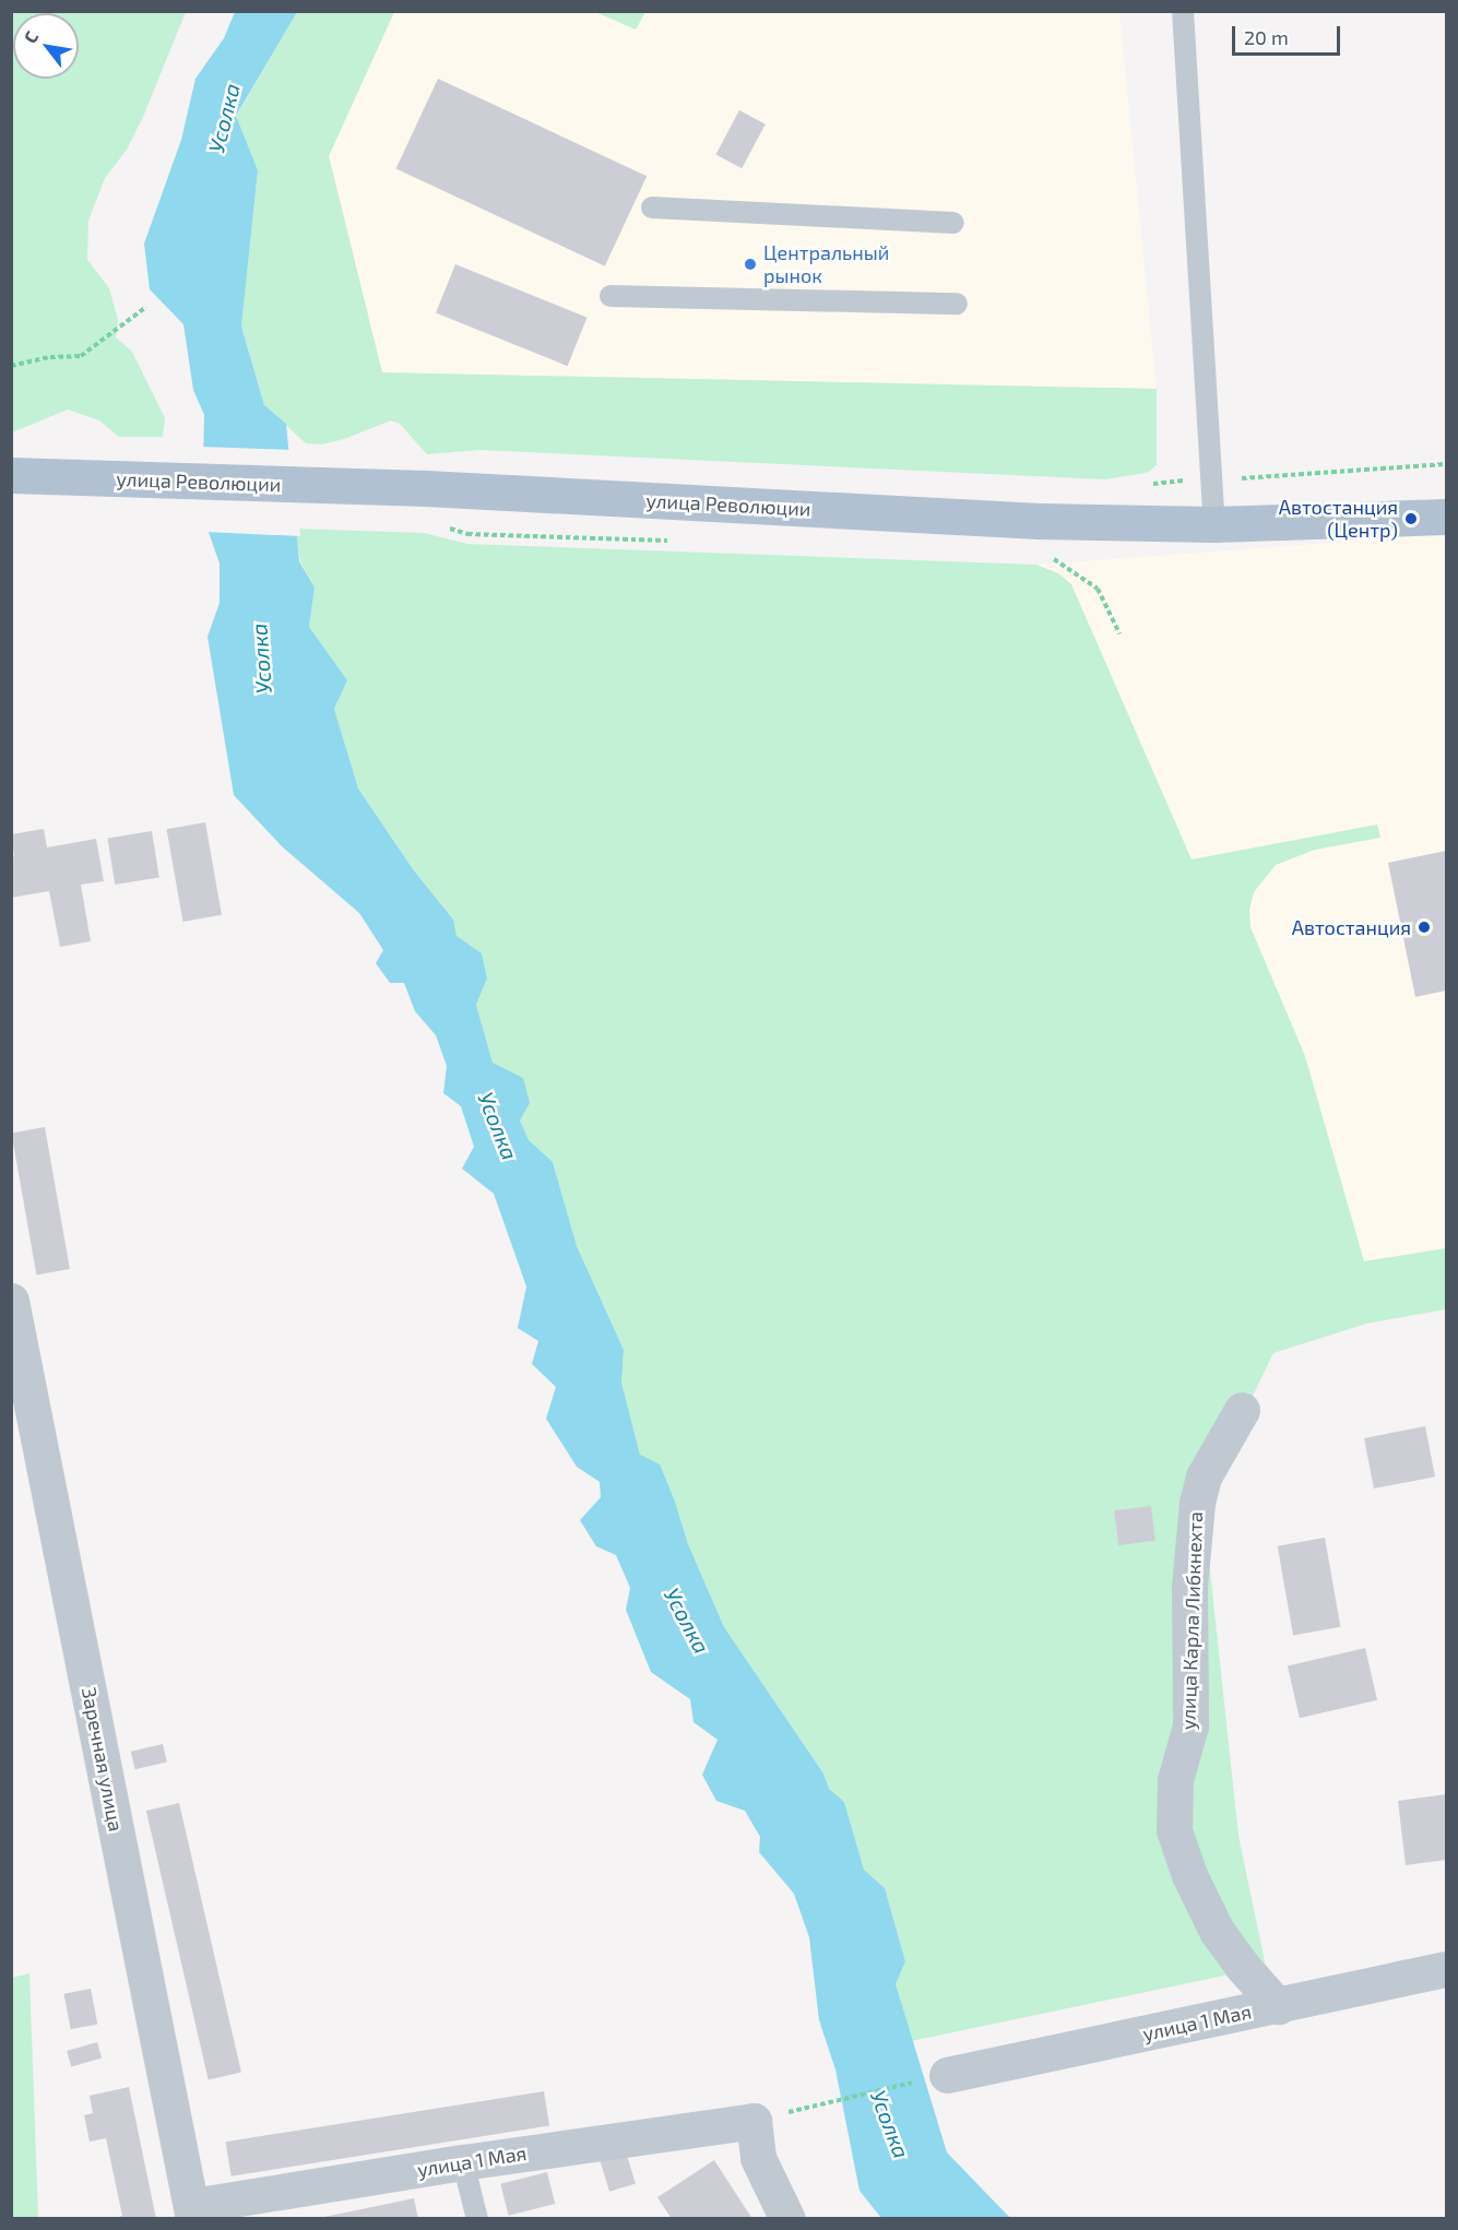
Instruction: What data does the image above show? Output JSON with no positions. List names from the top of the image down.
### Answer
{
  "streets": {
    "main road": ["улица Революции"],
    "street": ["улица Карла Либкнехта", "Заречная улица", "улица 1 Мая"]
  },
  "crossings": [
    ["улица Карла Либкнехта", "улица 1 Мая"],
    ["Заречная улица", "улица 1 Мая"]
  ],
  "water": ["Усолка"],
  "places": ["Центральный рынок", "Автостанция (Центр)", "Автостанция"],
  "scale_bar": "20 m",
  "north": "top left"
}
